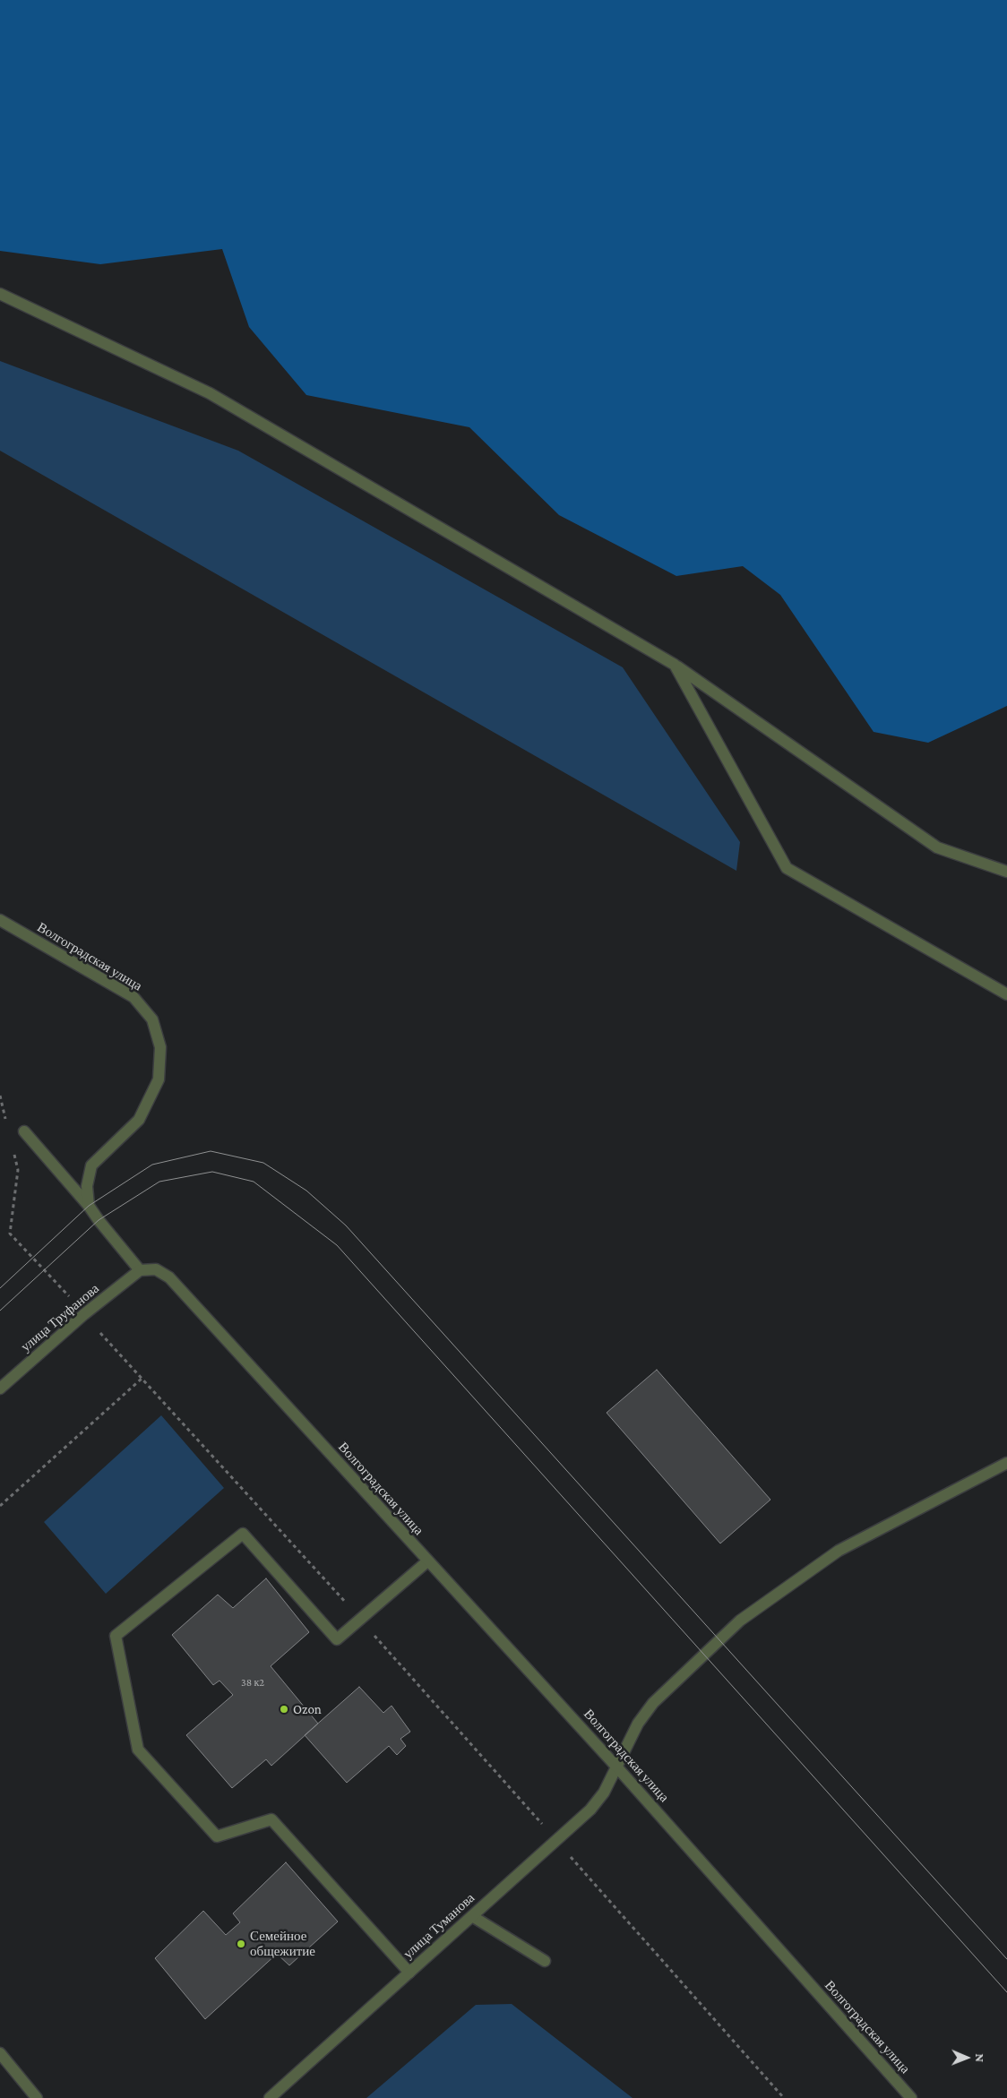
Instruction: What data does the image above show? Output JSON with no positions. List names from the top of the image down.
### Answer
{
  "streets": {
    "street": ["Волгоградская улица", "улица Труфанова", "улица Туманова"]
  },
  "crossings": [
    ["Волгоградская улица", "улица Труфанова"],
    ["Волгоградская улица", "улица Туманова"]
  ],
  "places": ["Ozon", "Семейное общежитие"],
  "house_numbers": ["38 к2"],
  "north": "right"
}
